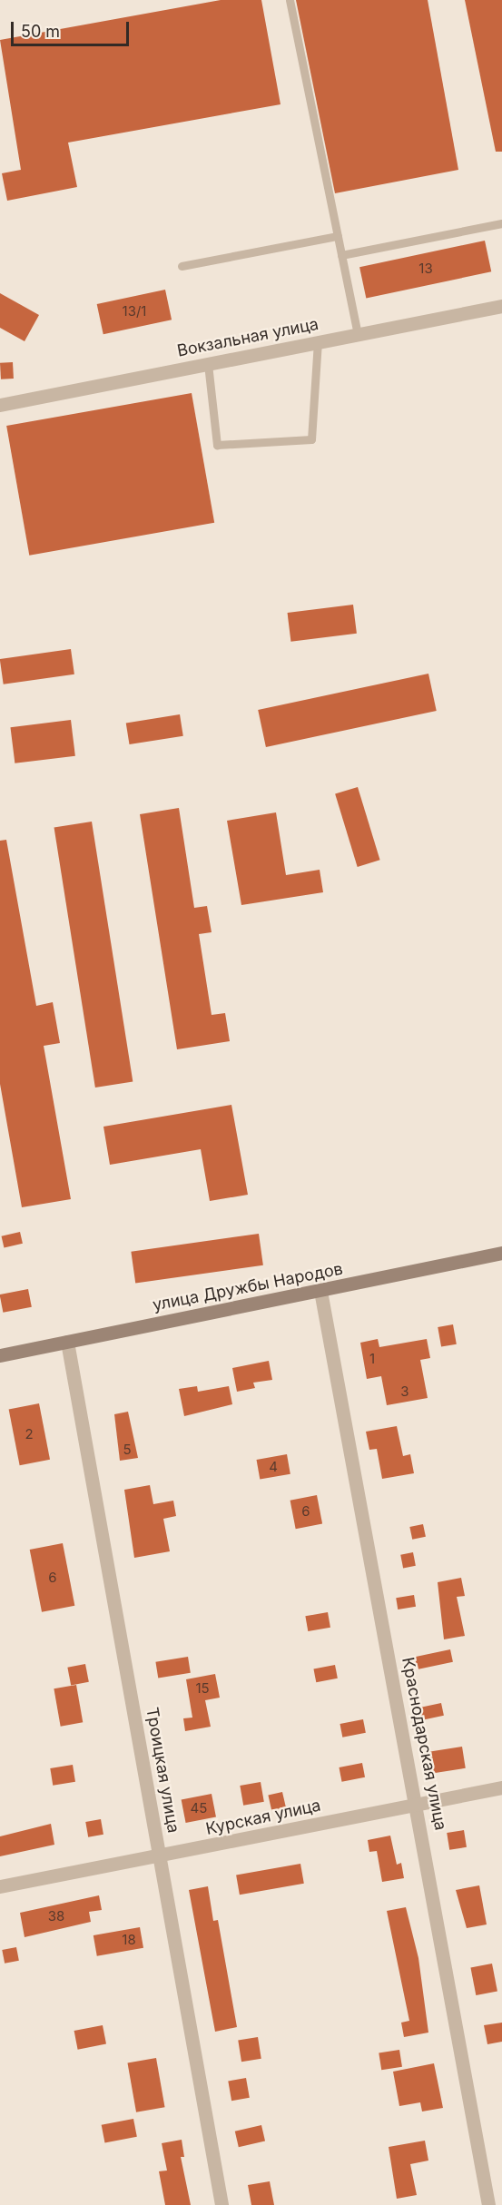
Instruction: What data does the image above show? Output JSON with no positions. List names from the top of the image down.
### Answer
{
  "streets": {
    "street": [
      "Вокзальная улица",
      "улица Дружбы Народов",
      "Краснодарская улица",
      "Троицкая улица",
      "Курская улица"
    ]
  },
  "crossings": [
    ["улица Дружбы Народов", "Краснодарская улица"],
    ["улица Дружбы Народов", "Троицкая улица"],
    ["Краснодарская улица", "Курская улица"],
    ["Троицкая улица", "Курская улица"]
  ],
  "house_numbers": [
    "13",
    "13/1",
    "1",
    "3",
    "2",
    "5",
    "4",
    "6",
    "6",
    "15",
    "45",
    "38",
    "18"
  ],
  "scale_bar": "50 m"
}
